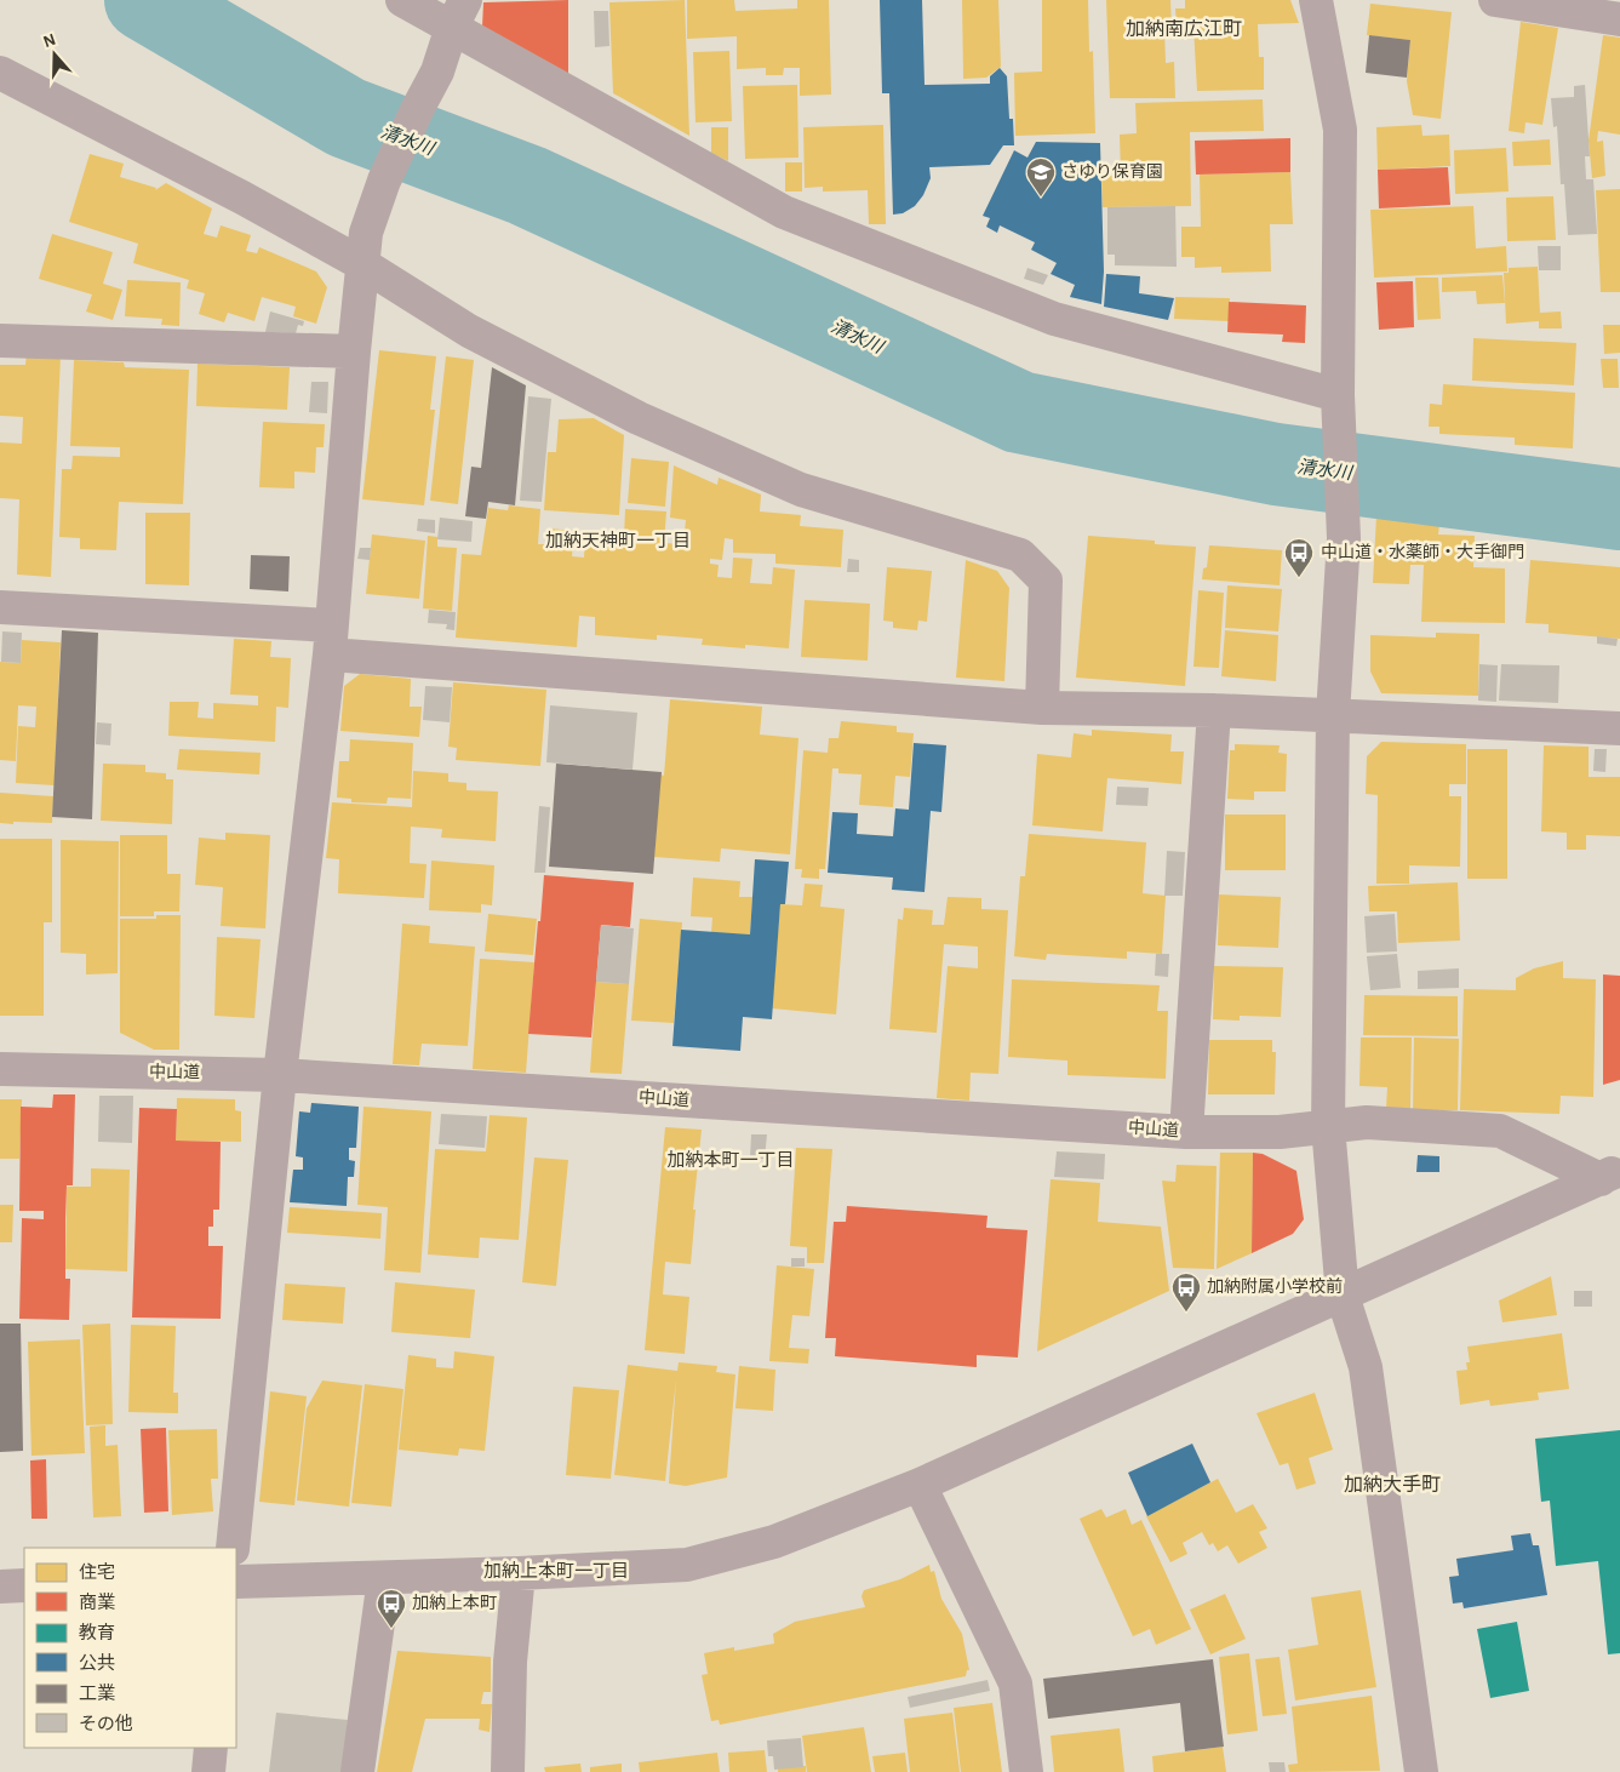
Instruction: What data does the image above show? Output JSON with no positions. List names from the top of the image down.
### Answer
{
  "streets": {
    "street": ["中山道"]
  },
  "districts": [
    "加納南広江町",
    "加納天神町一丁目",
    "加納本町一丁目",
    "加納大手町",
    "加納上本町一丁目"
  ],
  "water": ["清水川"],
  "places": {
    "school or university": ["さゆり保育園"],
    "bus stop": ["中山道・水薬師・大手御門", "加納附属小学校前", "加納上本町"]
  },
  "legend": [
    "住宅",
    "商業",
    "教育",
    "公共",
    "工業",
    "その他"
  ],
  "north": "top"
}
